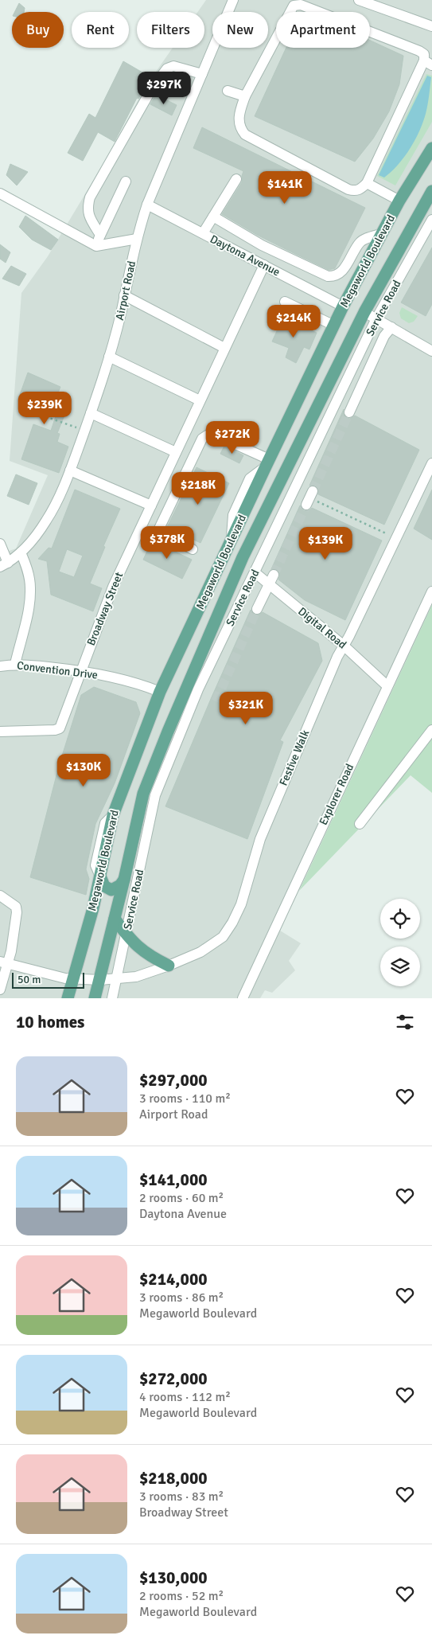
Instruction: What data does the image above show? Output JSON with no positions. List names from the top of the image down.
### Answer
{
  "streets": {
    "main road": ["Megaworld Boulevard"],
    "street": [
      "Daytona Avenue",
      "Airport Road",
      "Service Road",
      "Broadway Street",
      "Digital Road",
      "Convention Drive",
      "Festive Walk",
      "Explorer Road"
    ]
  },
  "crossings": [
    ["Daytona Avenue", "Megaworld Boulevard"],
    ["Daytona Avenue", "Airport Road"],
    ["Daytona Avenue", "Broadway Street"],
    ["Megaworld Boulevard", "Convention Drive"],
    ["Megaworld Boulevard", "Festive Walk"],
    ["Service Road", "Digital Road"],
    ["Service Road", "Festive Walk"],
    ["Broadway Street", "Convention Drive"],
    ["Digital Road", "Festive Walk"],
    ["Digital Road", "Explorer Road"]
  ],
  "scale_bar": "50 m",
  "page": {
    "chip": [
      "Buy",
      "Rent",
      "Filters",
      "New",
      "Apartment"
    ],
    "price": [
      "$297K",
      "$141K",
      "$214K",
      "$239K",
      "$272K",
      "$218K",
      "$378K",
      "$139K",
      "$321K",
      "$130K"
    ],
    "scale": "50 m",
    "heading": "10 homes",
    "list": [
      {
        "name": "$297,000",
        "note": "3 rooms · 110 m² · Airport Road"
      },
      {
        "name": "$141,000",
        "note": "2 rooms · 60 m² · Daytona Avenue"
      },
      {
        "name": "$214,000",
        "note": "3 rooms · 86 m² · Megaworld Boulevard"
      },
      {
        "name": "$272,000",
        "note": "4 rooms · 112 m² · Megaworld Boulevard"
      },
      {
        "name": "$218,000",
        "note": "3 rooms · 83 m² · Broadway Street"
      },
      {
        "name": "$130,000",
        "note": "2 rooms · 52 m² · Megaworld Boulevard"
      }
    ]
  }
}
